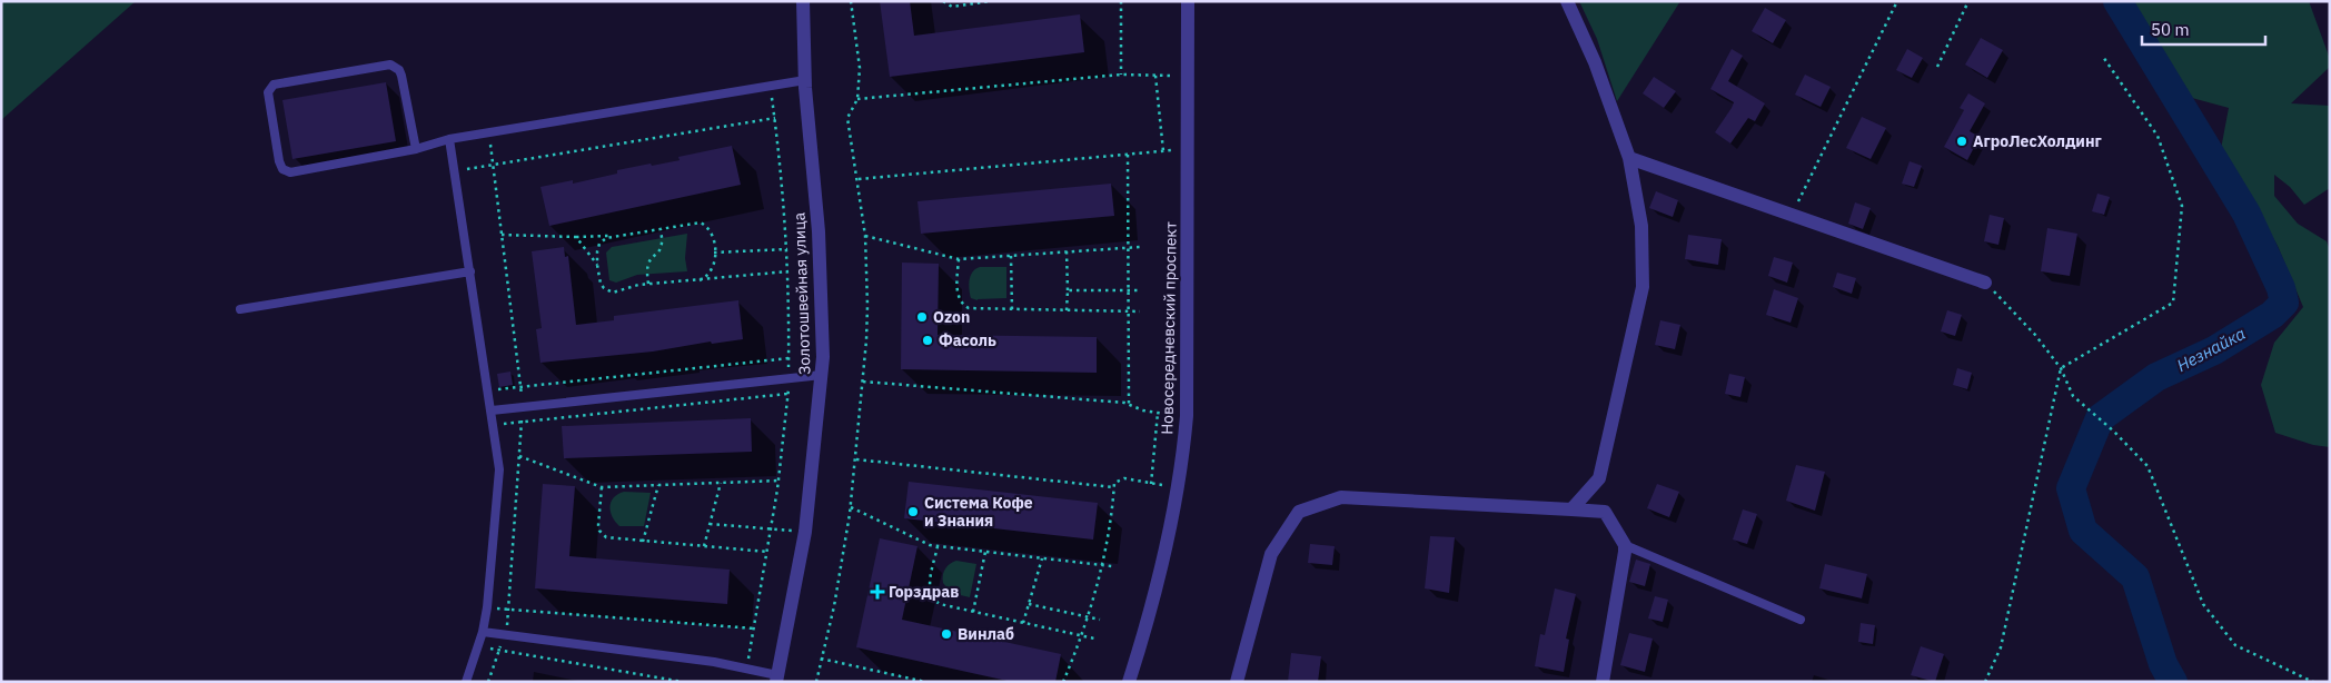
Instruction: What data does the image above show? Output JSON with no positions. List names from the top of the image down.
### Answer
{
  "streets": {
    "street": ["Золотошвейная улица", "Новосередневский проспект"]
  },
  "water": ["Незнайка"],
  "places": {
    "other": [
      "АгроЛесХолдинг",
      "Ozon",
      "Фасоль",
      "Система Кофе и Знания",
      "Винлаб"
    ],
    "health": ["Горздрав"]
  },
  "scale_bar": "50 m"
}
